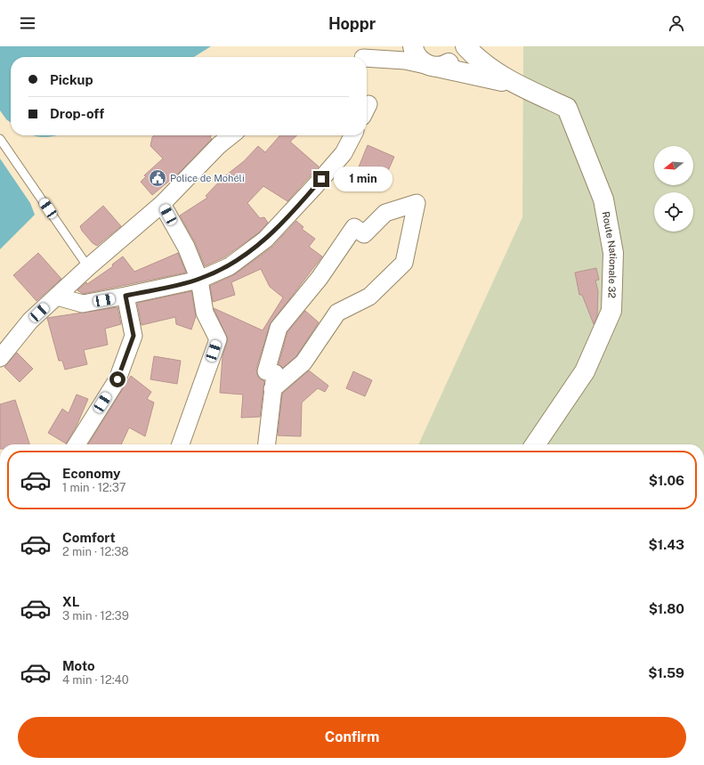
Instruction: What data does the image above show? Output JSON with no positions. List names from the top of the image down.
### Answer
{
  "streets": {
    "street": ["Route Nationale 32"]
  },
  "places": {
    "public building": ["Police de Mohéli"]
  },
  "north": "left",
  "page": {
    "header": "Hoppr",
    "banner": ["Pickup", "Drop-off"],
    "bubble": "1 min",
    "list": [
      {
        "name": "Economy",
        "note": "1 min · 12:37",
        "value": "$1.06"
      },
      {
        "name": "Comfort",
        "note": "2 min · 12:38",
        "value": "$1.43"
      },
      {
        "name": "XL",
        "note": "3 min · 12:39",
        "value": "$1.80"
      },
      {
        "name": "Moto",
        "note": "4 min · 12:40",
        "value": "$1.59"
      }
    ],
    "buttons": "Confirm"
  }
}
